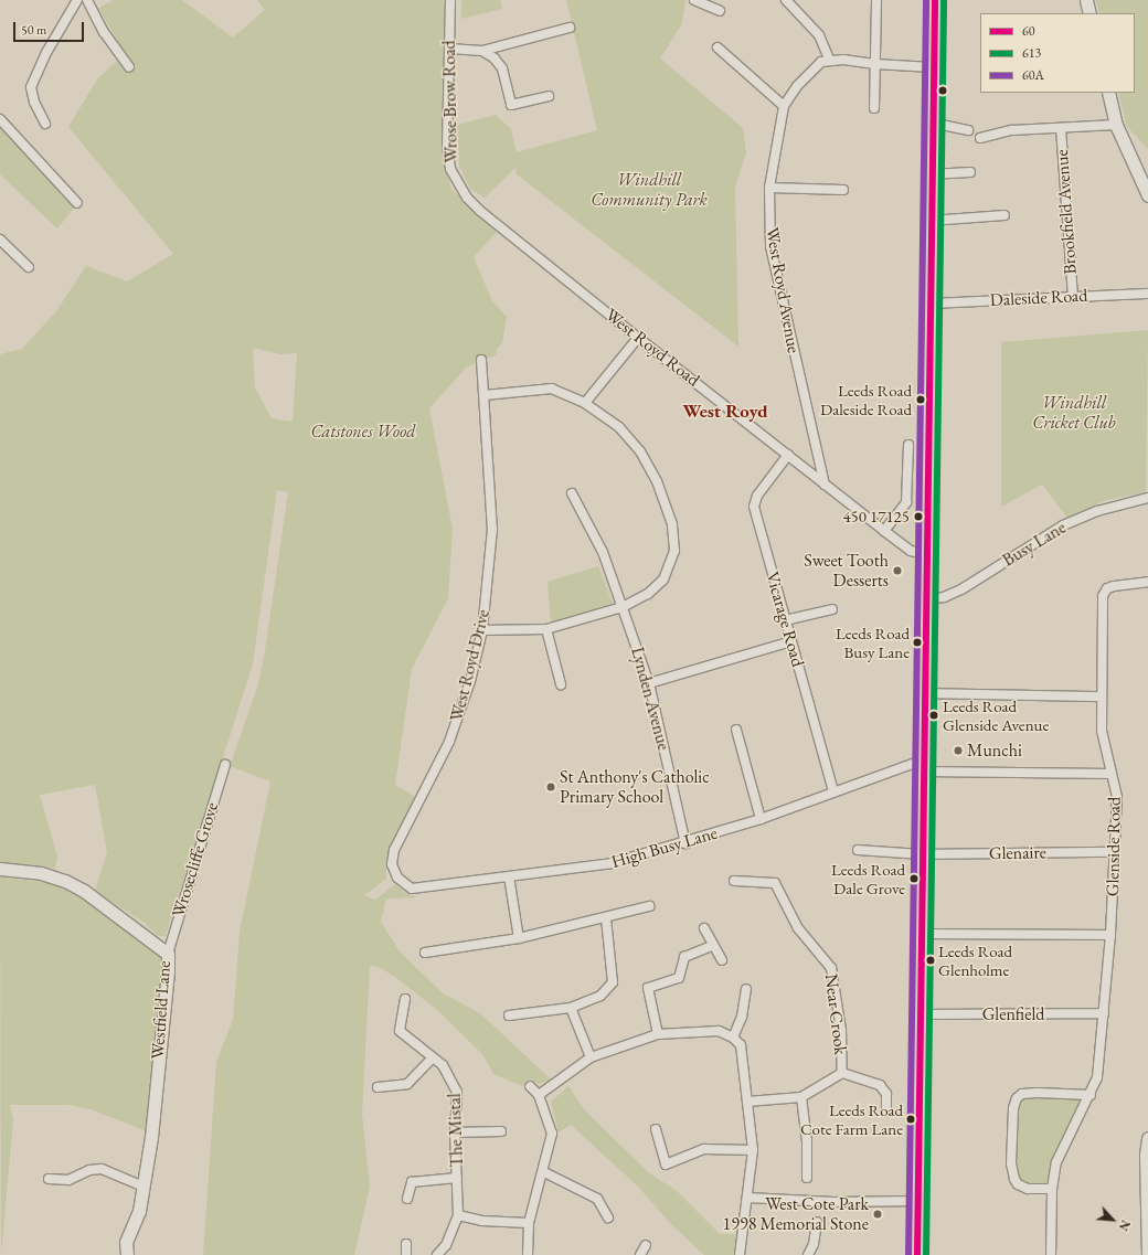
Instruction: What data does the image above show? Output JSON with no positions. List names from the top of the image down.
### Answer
{
  "streets": {
    "street": [
      "Wrose Brow Road",
      "Brookfield Avenue",
      "West Royd Avenue",
      "Daleside Road",
      "West Royd Road",
      "Busy Lane",
      "Vicarage Road",
      "West Royd Drive",
      "Lynden Avenue",
      "Glenside Road",
      "High Busy Lane",
      "Glenaire",
      "Wrosecliffe Grove",
      "Westfield Lane",
      "Near Crook",
      "Glenfield",
      "The Mistal"
    ]
  },
  "crossings": [
    ["Wrose Brow Road", "West Royd Road"],
    ["Brookfield Avenue", "Daleside Road"],
    ["West Royd Avenue", "West Royd Road"],
    ["West Royd Road", "Vicarage Road"],
    ["Vicarage Road", "High Busy Lane"],
    ["West Royd Drive", "High Busy Lane"],
    ["Lynden Avenue", "High Busy Lane"],
    ["Glenside Road", "Glenaire"],
    ["Glenside Road", "Glenfield"],
    ["Wrosecliffe Grove", "Westfield Lane"]
  ],
  "districts": ["West Royd"],
  "parks": ["Windhill Community Park", "Windhill Cricket Club", "Catstones Wood"],
  "places": [
    "Leeds Road Daleside Road",
    "450 17125",
    "Sweet Tooth Desserts",
    "Leeds Road Busy Lane",
    "Leeds Road Glenside Avenue",
    "Munchi",
    "St Anthony's Catholic Primary School",
    "Leeds Road Dale Grove",
    "Leeds Road Glenholme",
    "Leeds Road Cote Farm Lane",
    "West Cote Park 1998 Memorial Stone"
  ],
  "lines": ["transit line 60", "transit line 613", "transit line 60A"],
  "legend": ["60", "613", "60A"],
  "scale_bar": "50 m",
  "north": "bottom right"
}
